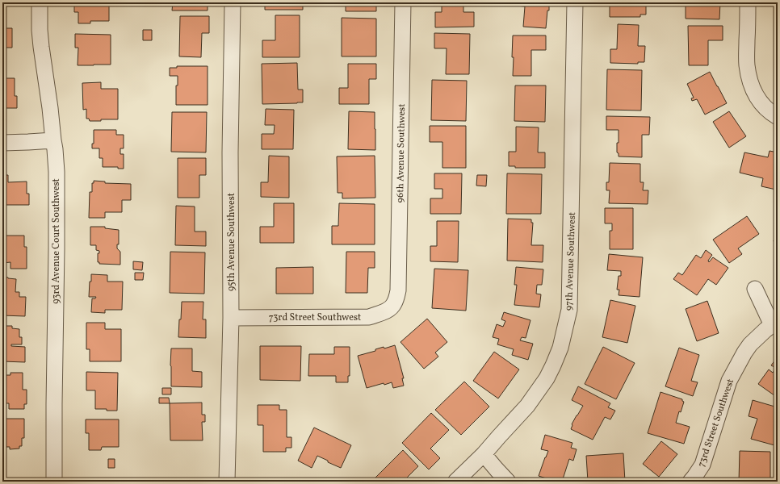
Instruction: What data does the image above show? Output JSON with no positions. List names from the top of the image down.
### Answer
{
  "streets": {
    "street": [
      "96th Avenue Southwest",
      "93rd Avenue Court Southwest",
      "95th Avenue Southwest",
      "97th Avenue Southwest",
      "73rd Street Southwest"
    ]
  },
  "crossings": [
    ["96th Avenue Southwest", "73rd Street Southwest"],
    ["95th Avenue Southwest", "73rd Street Southwest"]
  ]
}
